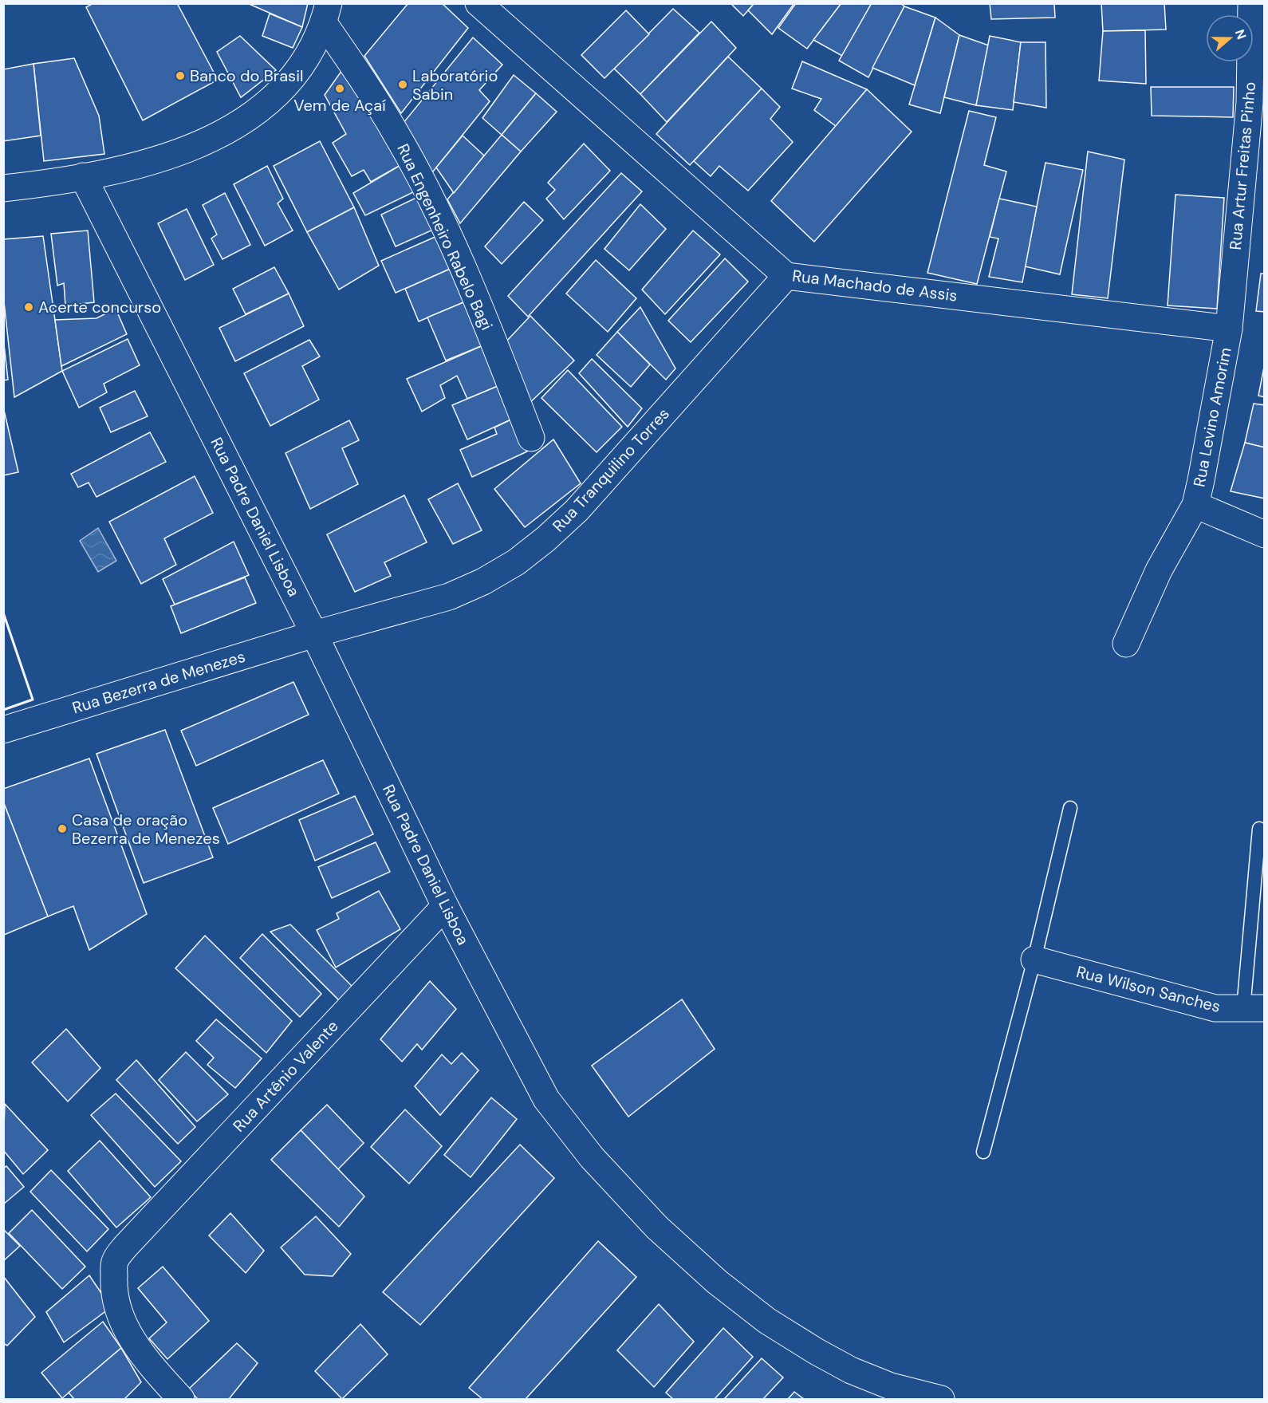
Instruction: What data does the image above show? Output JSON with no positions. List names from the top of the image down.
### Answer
{
  "streets": {
    "street": [
      "Rua Artur Freitas Pinho",
      "Rua Engenheiro Rabelo Bagi",
      "Rua Machado de Assis",
      "Rua Levino Amorim",
      "Rua Tranquilino Torres",
      "Rua Padre Daniel Lisboa",
      "Rua Bezerra de Menezes",
      "Rua Wilson Sanches",
      "Rua Artênio Valente"
    ]
  },
  "crossings": [
    ["Rua Artur Freitas Pinho", "Rua Machado de Assis"],
    ["Rua Artur Freitas Pinho", "Rua Levino Amorim"],
    ["Rua Machado de Assis", "Rua Levino Amorim"],
    ["Rua Machado de Assis", "Rua Tranquilino Torres"],
    ["Rua Tranquilino Torres", "Rua Padre Daniel Lisboa"],
    ["Rua Tranquilino Torres", "Rua Bezerra de Menezes"],
    ["Rua Padre Daniel Lisboa", "Rua Bezerra de Menezes"],
    ["Rua Padre Daniel Lisboa", "Rua Artênio Valente"]
  ],
  "places": [
    "Banco do Brasil",
    "Laboratório Sabin",
    "Vem de Açaí",
    "Acerte concurso",
    "Casa de oração Bezerra de Menezes"
  ],
  "north": "right"
}
